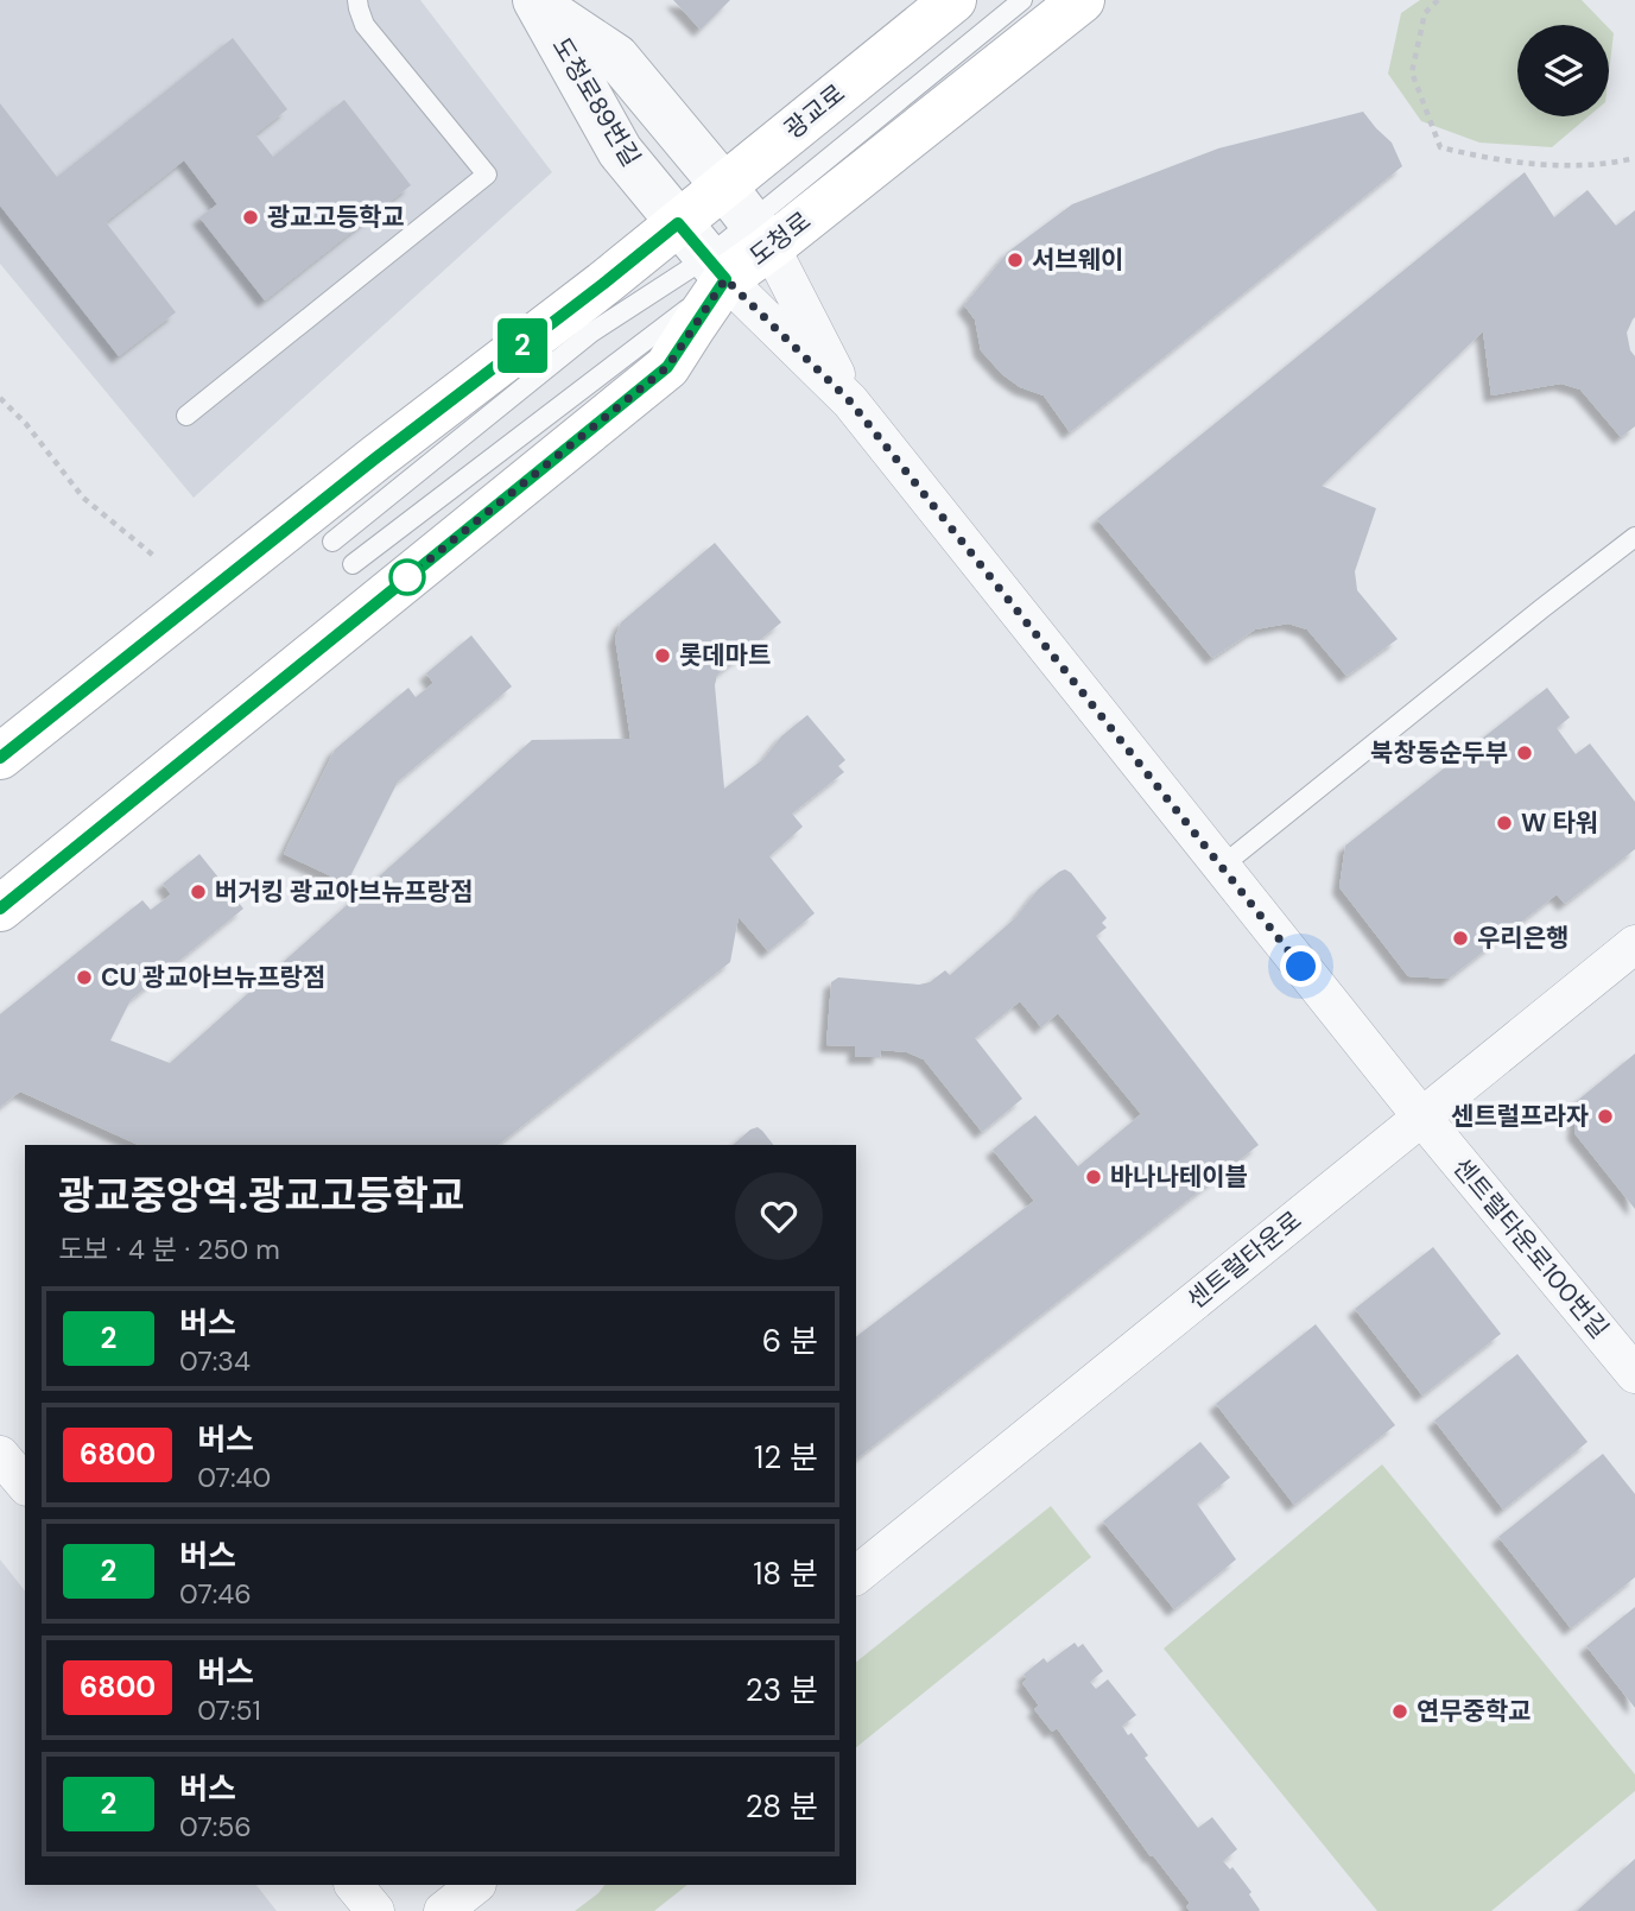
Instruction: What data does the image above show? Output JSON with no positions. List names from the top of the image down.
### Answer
{
  "streets": {
    "main road": ["광교로", "도청로"],
    "street": ["도청로89번길", "센트럴타운로100번길", "센트럴타운로"]
  },
  "crossings": [
    ["도청로89번길", "광교로"],
    ["도청로89번길", "도청로"],
    ["도청로89번길", "센트럴타운로100번길"],
    ["도청로", "센트럴타운로100번길"],
    ["센트럴타운로100번길", "센트럴타운로"]
  ],
  "places": [
    "광교고등학교",
    "서브웨이",
    "롯데마트",
    "북창동순두부",
    "W 타워",
    "버거킹 광교아브뉴프랑점",
    "우리은행",
    "CU 광교아브뉴프랑점",
    "센트럴프라자",
    "바나나테이블",
    "연무중학교"
  ],
  "lines": ["bus line 2"],
  "page": {
    "on_map": "2",
    "heading": ["광교중앙역.광교고등학교", "도보 · 4 분 · 250 m"],
    "list": [
      {
        "mark": "2",
        "name": "버스",
        "note": "07:34",
        "value": "6 분"
      },
      {
        "mark": "6800",
        "name": "버스",
        "note": "07:40",
        "value": "12 분"
      },
      {
        "mark": "2",
        "name": "버스",
        "note": "07:46",
        "value": "18 분"
      },
      {
        "mark": "6800",
        "name": "버스",
        "note": "07:51",
        "value": "23 분"
      },
      {
        "mark": "2",
        "name": "버스",
        "note": "07:56",
        "value": "28 분"
      }
    ]
  }
}
